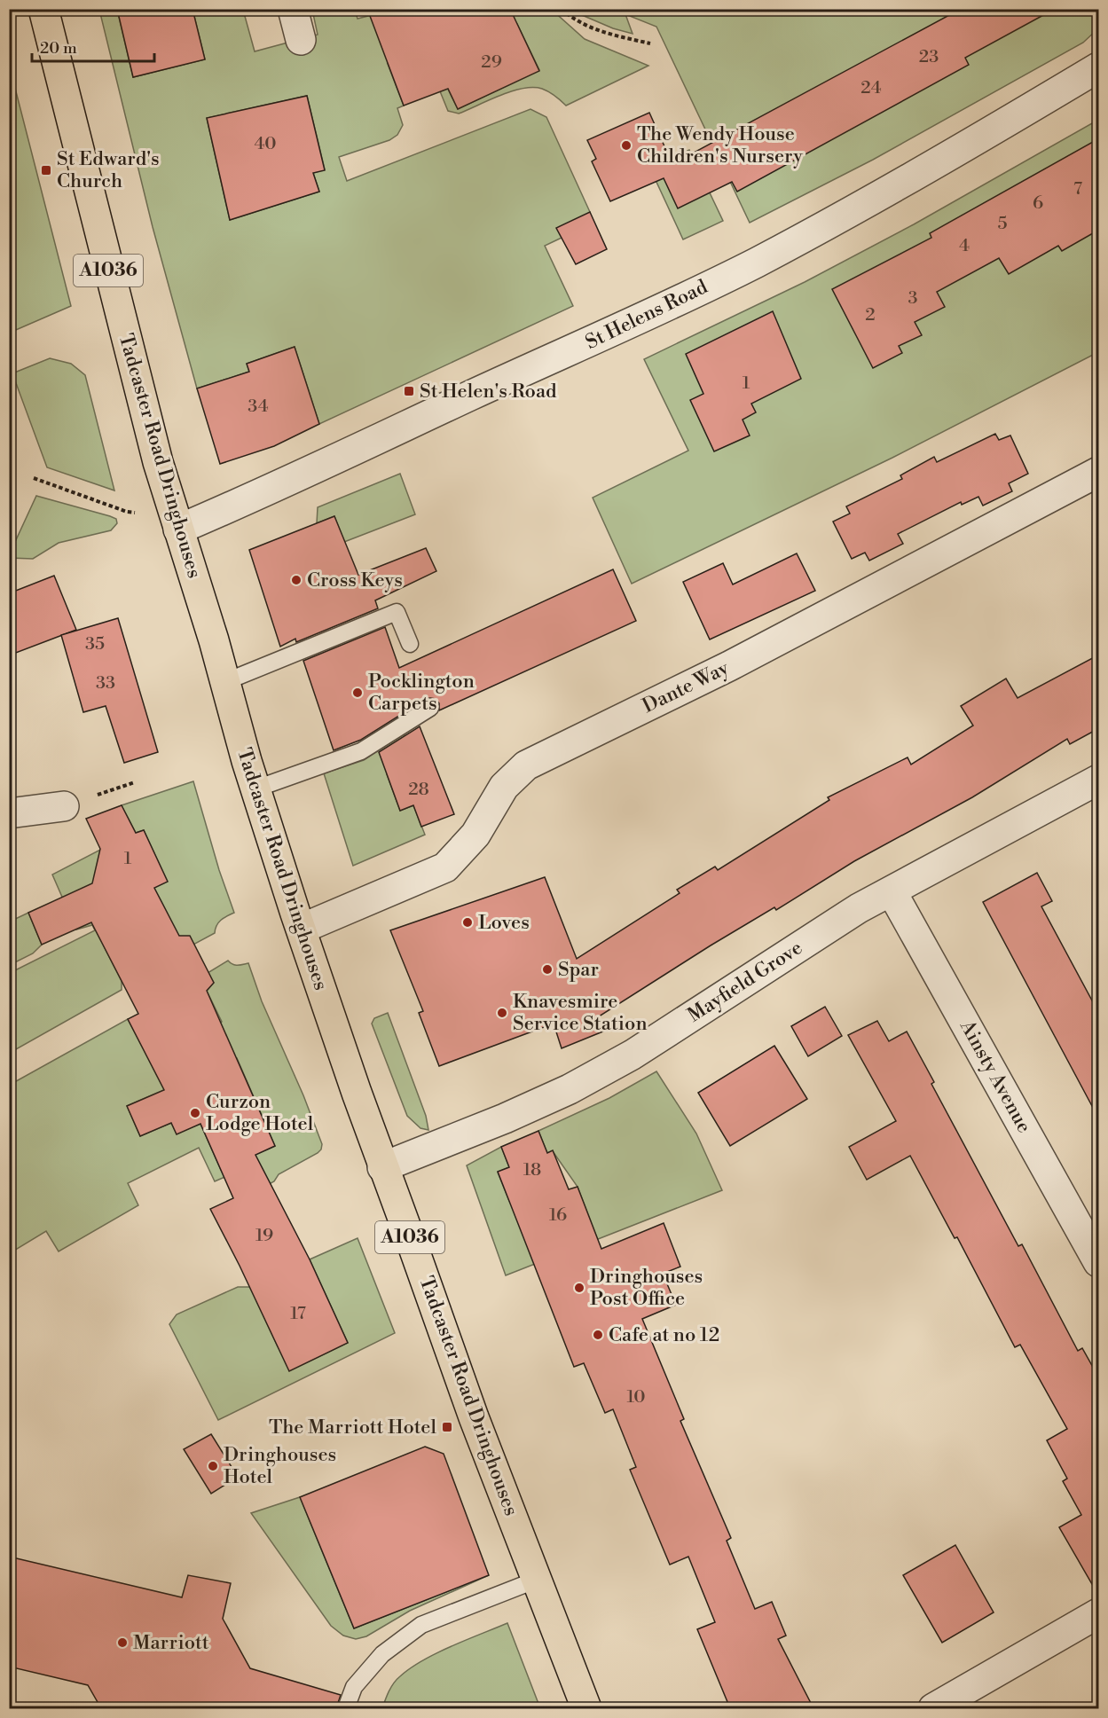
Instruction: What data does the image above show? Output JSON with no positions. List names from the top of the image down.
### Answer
{
  "streets": {
    "main road": ["A1036", "Tadcaster Road Dringhouses"],
    "street": [
      "St Helens Road",
      "Dante Way",
      "Mayfield Grove",
      "Ainsty Avenue"
    ]
  },
  "crossings": [
    ["St Helens Road", "Tadcaster Road Dringhouses"],
    ["Tadcaster Road Dringhouses", "Dante Way"],
    ["Tadcaster Road Dringhouses", "Mayfield Grove"],
    ["Mayfield Grove", "Ainsty Avenue"]
  ],
  "places": {
    "other": [
      "The Wendy House Children's Nursery",
      "Cross Keys",
      "Pocklington Carpets",
      "Loves",
      "Spar",
      "Knavesmire Service Station",
      "Curzon Lodge Hotel",
      "Dringhouses Post Office",
      "Cafe at no 12",
      "Dringhouses Hotel",
      "Marriott"
    ],
    "transit": ["St Edward's Church", "St Helen's Road", "The Marriott Hotel"]
  },
  "house_numbers": [
    "23",
    "29",
    "24",
    "40",
    "7",
    "6",
    "5",
    "4",
    "3",
    "2",
    "1",
    "34",
    "35",
    "33",
    "28",
    "1",
    "18",
    "16",
    "19",
    "17",
    "10"
  ],
  "scale_bar": "20 m"
}
